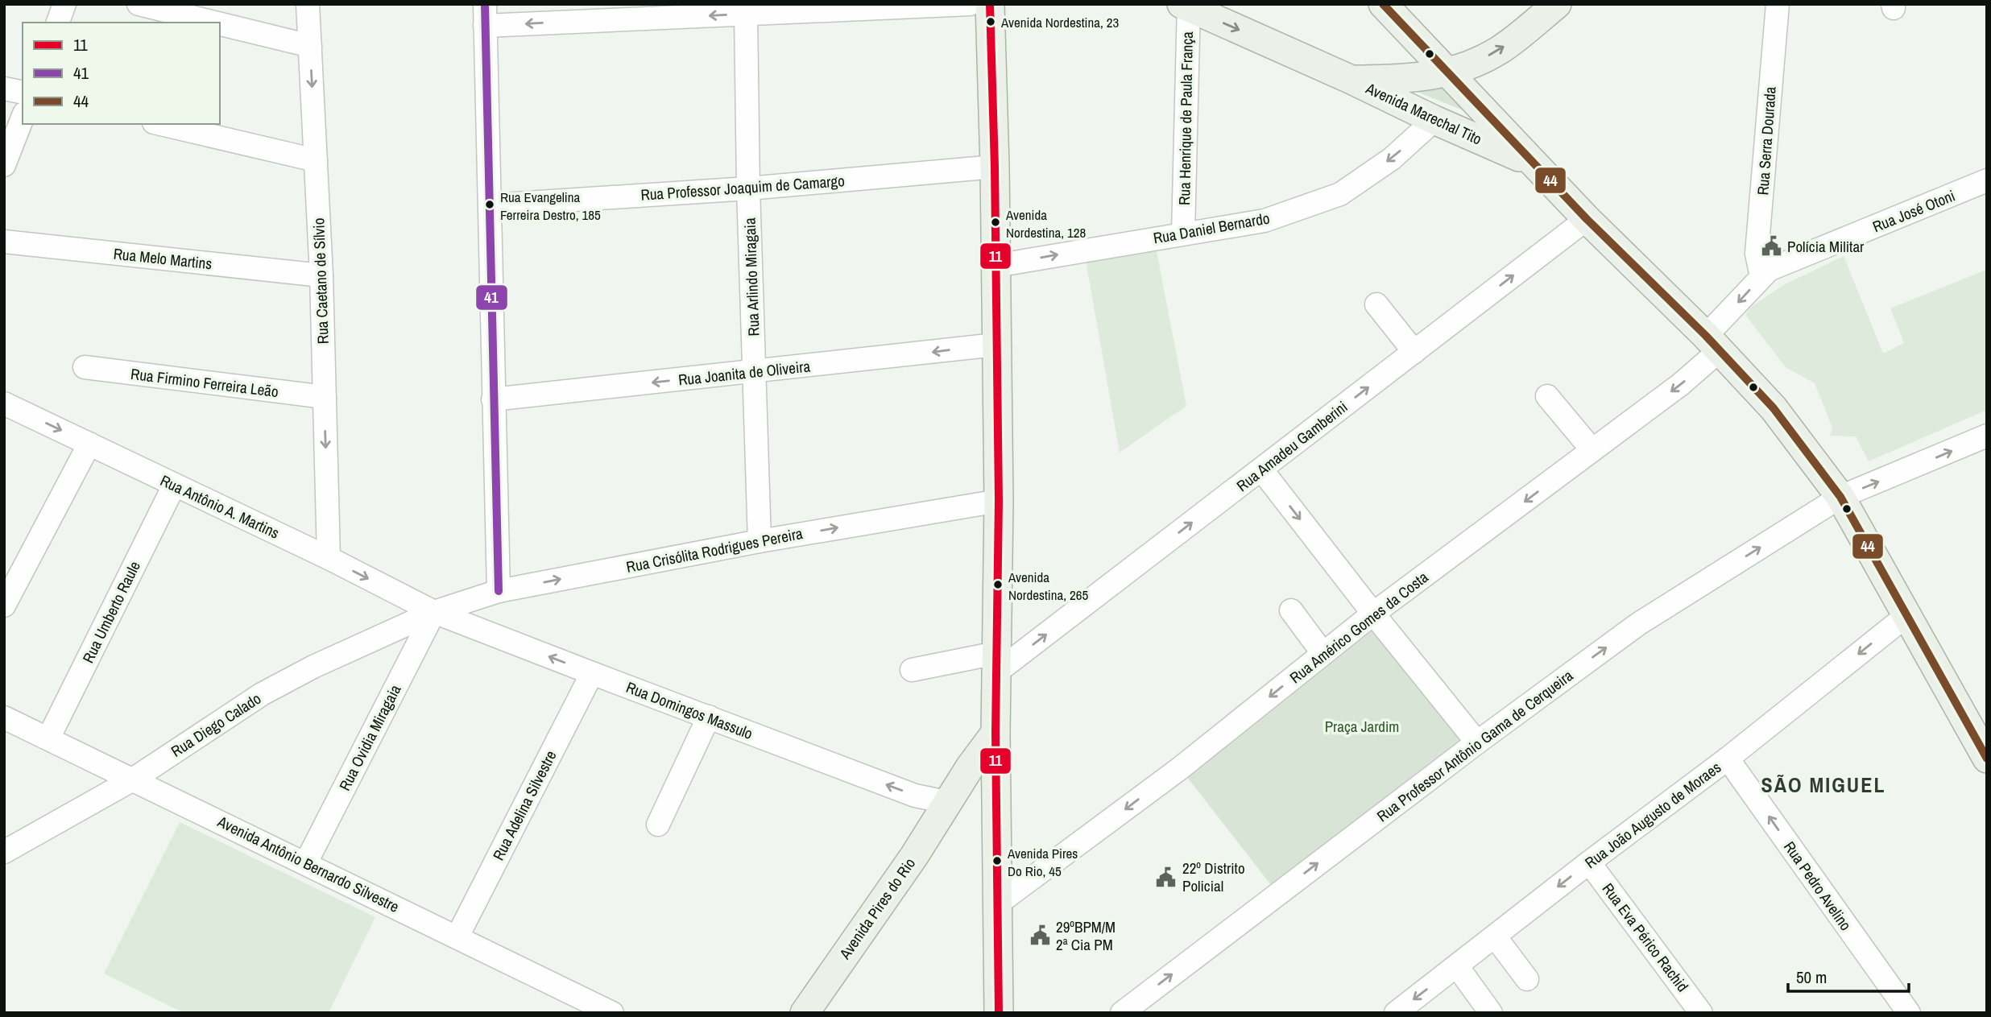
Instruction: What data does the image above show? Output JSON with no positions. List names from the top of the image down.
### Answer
{
  "streets": {
    "main road": ["Avenida Marechal Tito", "Avenida Pires do Rio"],
    "street": [
      "Rua Henrique de Paula França",
      "Rua Serra Dourada",
      "Rua Professor Joaquim de Camargo",
      "Rua José Otoni",
      "Rua Daniel Bernardo",
      "Rua Melo Martins",
      "Rua Arlindo Miragaia",
      "Rua Caetano de Sílvio",
      "Rua Joanita de Oliveira",
      "Rua Firmino Ferreira Leão",
      "Rua Amadeu Gamberini",
      "Rua Antônio A. Martins",
      "Rua Crisólita Rodrigues Pereira",
      "Rua Umberto Raule",
      "Rua Américo Gomes da Costa",
      "Rua Domingos Massulo",
      "Rua Diego Calado",
      "Rua Ovidia Miragaia",
      "Rua Professor Antônio Gama de Cerqueira",
      "Rua Adelina Silvestre",
      "Rua João Augusto de Moraes",
      "Avenida Antônio Bernardo Silvestre",
      "Rua Pedro Avelino",
      "Rua Eva Périco Rachid"
    ]
  },
  "crossings": [
    ["Avenida Marechal Tito", "Rua Henrique de Paula França"],
    ["Avenida Marechal Tito", "Rua José Otoni"],
    ["Avenida Marechal Tito", "Rua Daniel Bernardo"],
    ["Avenida Marechal Tito", "Rua Amadeu Gamberini"],
    ["Avenida Marechal Tito", "Rua Américo Gomes da Costa"],
    ["Avenida Marechal Tito", "Rua Professor Antônio Gama de Cerqueira"],
    ["Avenida Marechal Tito", "Rua João Augusto de Moraes"],
    ["Rua Henrique de Paula França", "Rua Daniel Bernardo"],
    ["Rua Serra Dourada", "Rua José Otoni"],
    ["Rua Professor Joaquim de Camargo", "Rua Arlindo Miragaia"],
    ["Rua José Otoni", "Rua Américo Gomes da Costa"],
    ["Rua Melo Martins", "Rua Caetano de Sílvio"],
    ["Rua Arlindo Miragaia", "Rua Joanita de Oliveira"],
    ["Rua Arlindo Miragaia", "Rua Crisólita Rodrigues Pereira"],
    ["Rua Caetano de Sílvio", "Rua Firmino Ferreira Leão"],
    ["Rua Caetano de Sílvio", "Rua Antônio A. Martins"],
    ["Rua Antônio A. Martins", "Rua Crisólita Rodrigues Pereira"],
    ["Rua Antônio A. Martins", "Rua Umberto Raule"],
    ["Rua Antônio A. Martins", "Rua Domingos Massulo"],
    ["Rua Antônio A. Martins", "Rua Diego Calado"],
    ["Rua Antônio A. Martins", "Rua Ovidia Miragaia"],
    ["Rua Crisólita Rodrigues Pereira", "Rua Domingos Massulo"],
    ["Rua Crisólita Rodrigues Pereira", "Rua Diego Calado"],
    ["Rua Crisólita Rodrigues Pereira", "Rua Ovidia Miragaia"],
    ["Rua Umberto Raule", "Avenida Antônio Bernardo Silvestre"],
    ["Rua Domingos Massulo", "Rua Diego Calado"],
    ["Rua Domingos Massulo", "Rua Ovidia Miragaia"],
    ["Rua Domingos Massulo", "Rua Adelina Silvestre"],
    ["Rua Domingos Massulo", "Avenida Pires do Rio"],
    ["Rua Diego Calado", "Rua Ovidia Miragaia"],
    ["Rua Diego Calado", "Avenida Antônio Bernardo Silvestre"],
    ["Rua Ovidia Miragaia", "Avenida Antônio Bernardo Silvestre"],
    ["Rua Adelina Silvestre", "Avenida Antônio Bernardo Silvestre"],
    ["Rua João Augusto de Moraes", "Rua Pedro Avelino"],
    ["Rua João Augusto de Moraes", "Rua Eva Périco Rachid"]
  ],
  "one_way": [
    "Rua Joanita de Oliveira",
    "Rua Amadeu Gamberini",
    "Rua Antônio A. Martins",
    "Rua Crisólita Rodrigues Pereira",
    "Rua Américo Gomes da Costa",
    "Rua Domingos Massulo",
    "Rua Professor Antônio Gama de Cerqueira",
    "Rua João Augusto de Moraes",
    "Rua Pedro Avelino"
  ],
  "districts": ["SÃO MIGUEL"],
  "parks": ["Praça Jardim"],
  "places": {
    "other": [
      "Avenida Nordestina, 23",
      "Rua Evangelina Ferreira Destro, 185",
      "Avenida Nordestina, 128",
      "Avenida Nordestina, 265",
      "Avenida Pires Do Rio, 45"
    ],
    "public building": ["Polícia Militar", "22º Distrito Policial", "29ºBPM/M 2ª Cia PM"]
  },
  "lines": ["transit line 11", "transit line 41", "transit line 44"],
  "legend": ["11", "41", "44"],
  "scale_bar": "50 m"
}
